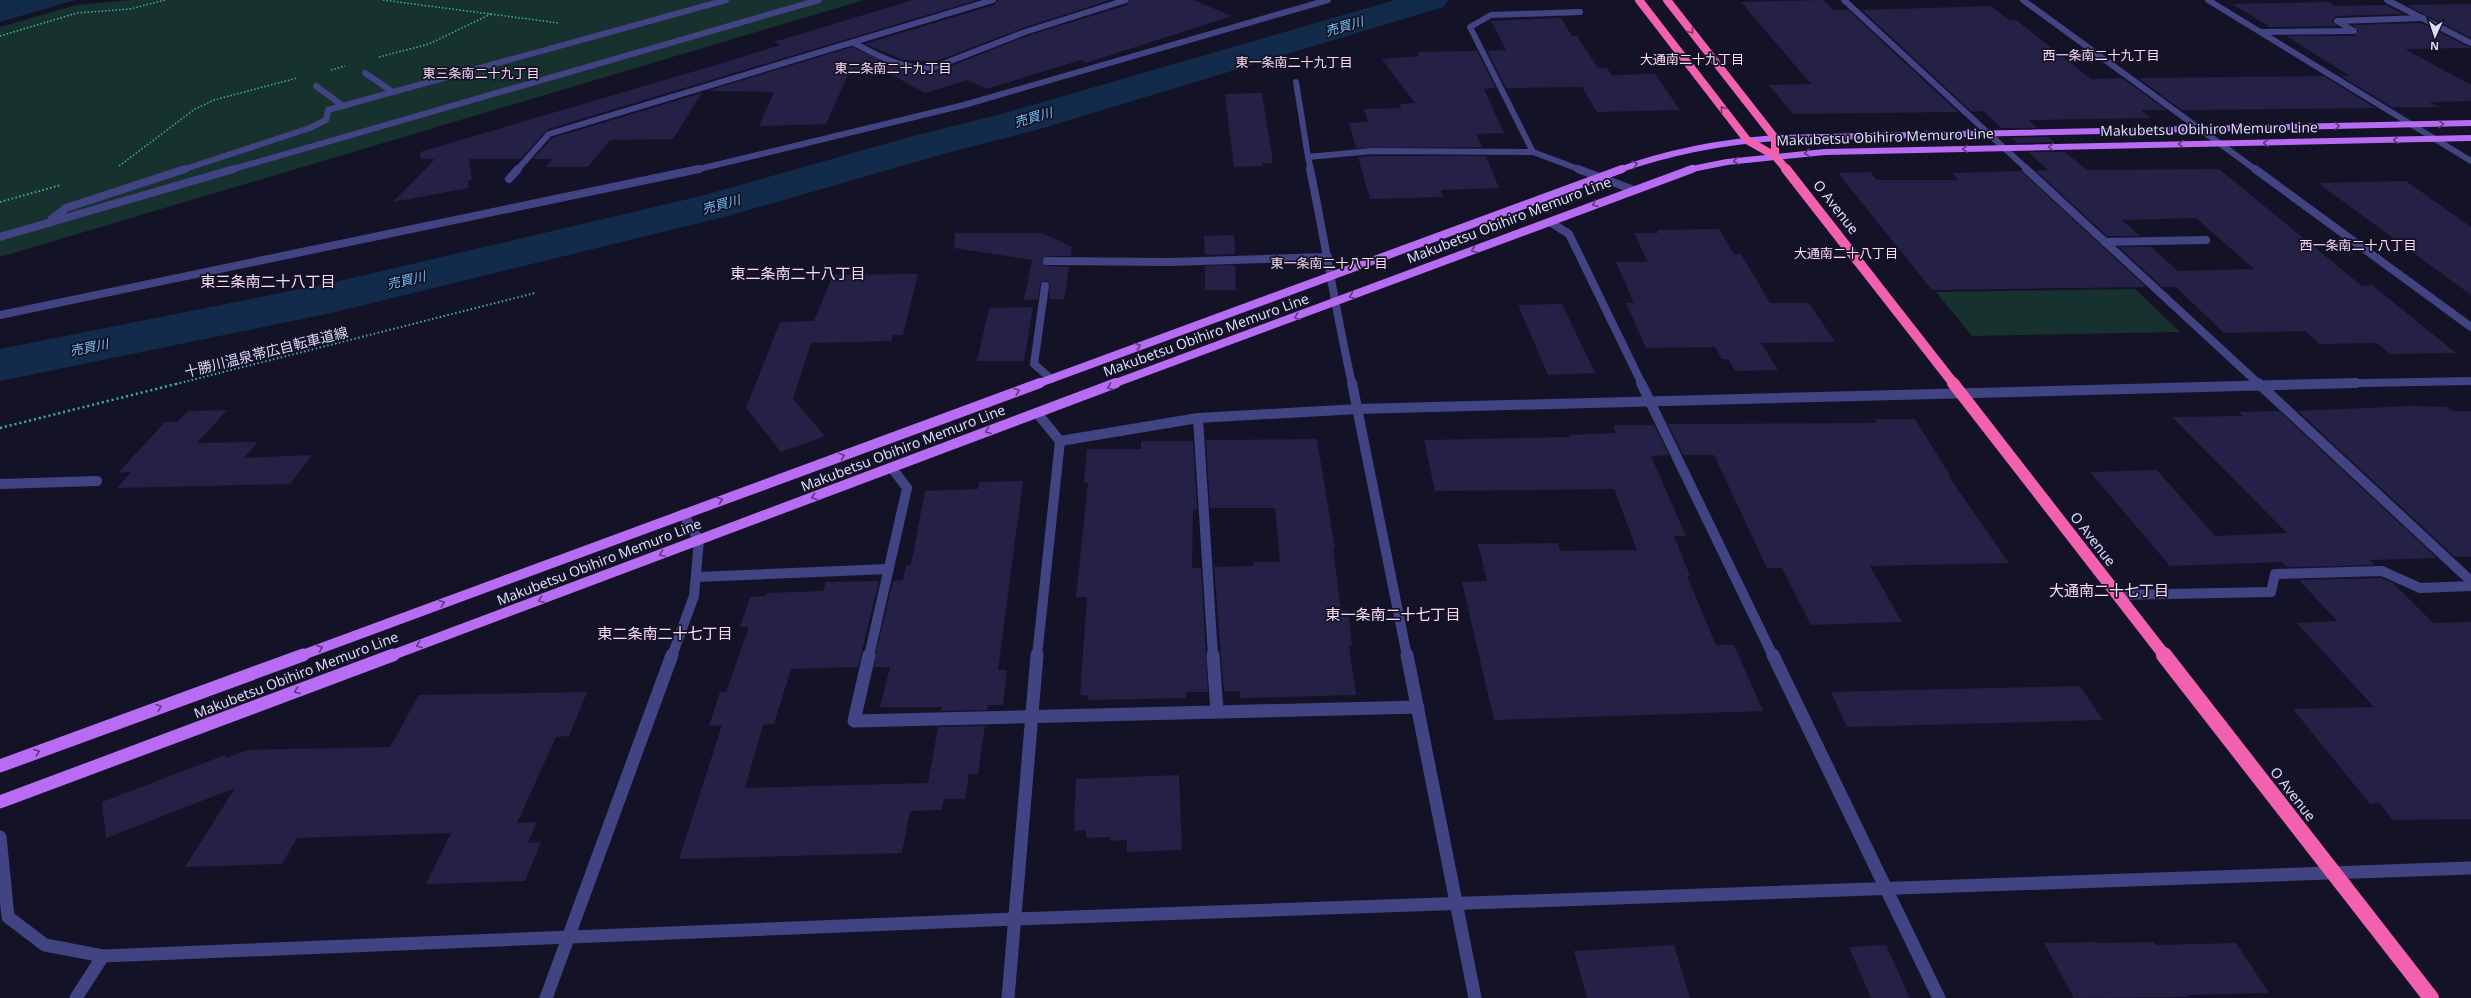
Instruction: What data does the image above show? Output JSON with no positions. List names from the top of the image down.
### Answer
{
  "streets": {
    "highway": ["O Avenue"],
    "main road": ["Makubetsu Obihiro Memuro Line"],
    "path": ["十勝川温泉帯広自転車道線"]
  },
  "crossings": [
    ["Makubetsu Obihiro Memuro Line", "O Avenue"]
  ],
  "districts": [
    "西一条南二十九丁目",
    "大通南二十九丁目",
    "東一条南二十九丁目",
    "東二条南二十九丁目",
    "東三条南二十九丁目",
    "西一条南二十八丁目",
    "大通南二十八丁目",
    "東一条南二十八丁目",
    "東二条南二十八丁目",
    "東三条南二十八丁目",
    "大通南二十七丁目",
    "東一条南二十七丁目",
    "東二条南二十七丁目"
  ],
  "water": ["売買川"],
  "north": "bottom"
}
